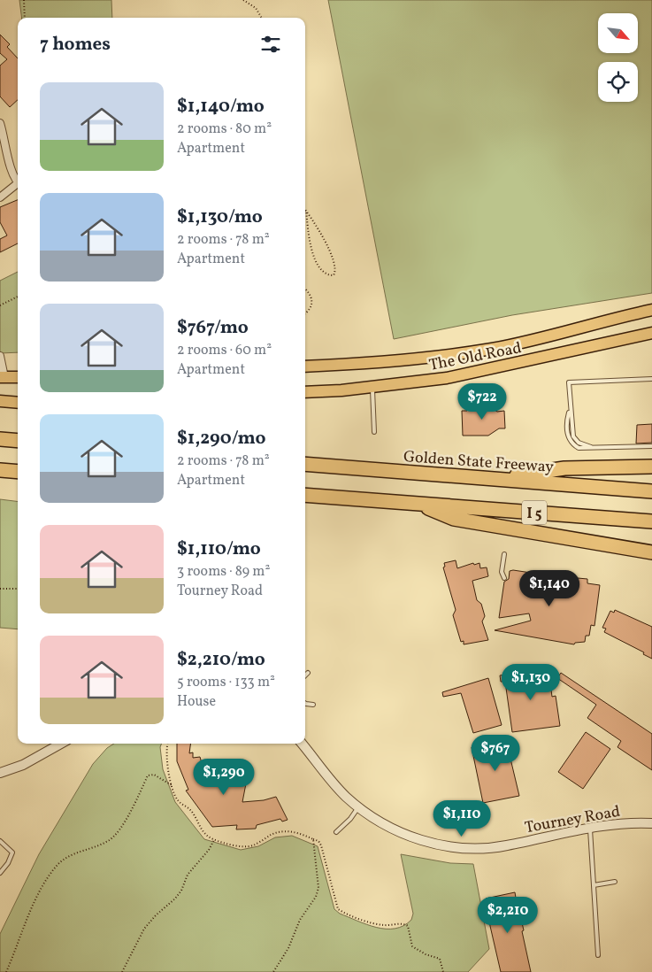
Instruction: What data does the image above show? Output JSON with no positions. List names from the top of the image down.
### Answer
{
  "streets": {
    "highway": ["Golden State Freeway", "I 5"],
    "main road": ["The Old Road"],
    "street": ["Tourney Road"]
  },
  "crossings": [
    ["Golden State Freeway", "I 5"]
  ],
  "north": "bottom right",
  "page": {
    "heading": "7 homes",
    "list": [
      {
        "name": "$1,140/mo",
        "note": "2 rooms · 80 m² · Apartment"
      },
      {
        "name": "$1,130/mo",
        "note": "2 rooms · 78 m² · Apartment"
      },
      {
        "name": "$767/mo",
        "note": "2 rooms · 60 m² · Apartment"
      },
      {
        "name": "$1,290/mo",
        "note": "2 rooms · 78 m² · Apartment"
      },
      {
        "name": "$1,110/mo",
        "note": "3 rooms · 89 m² · Tourney Road"
      },
      {
        "name": "$2,210/mo",
        "note": "5 rooms · 133 m² · House"
      }
    ],
    "price": [
      "$722",
      "$1,140",
      "$1,130",
      "$767",
      "$1,290",
      "$1,110",
      "$2,210"
    ]
  }
}
